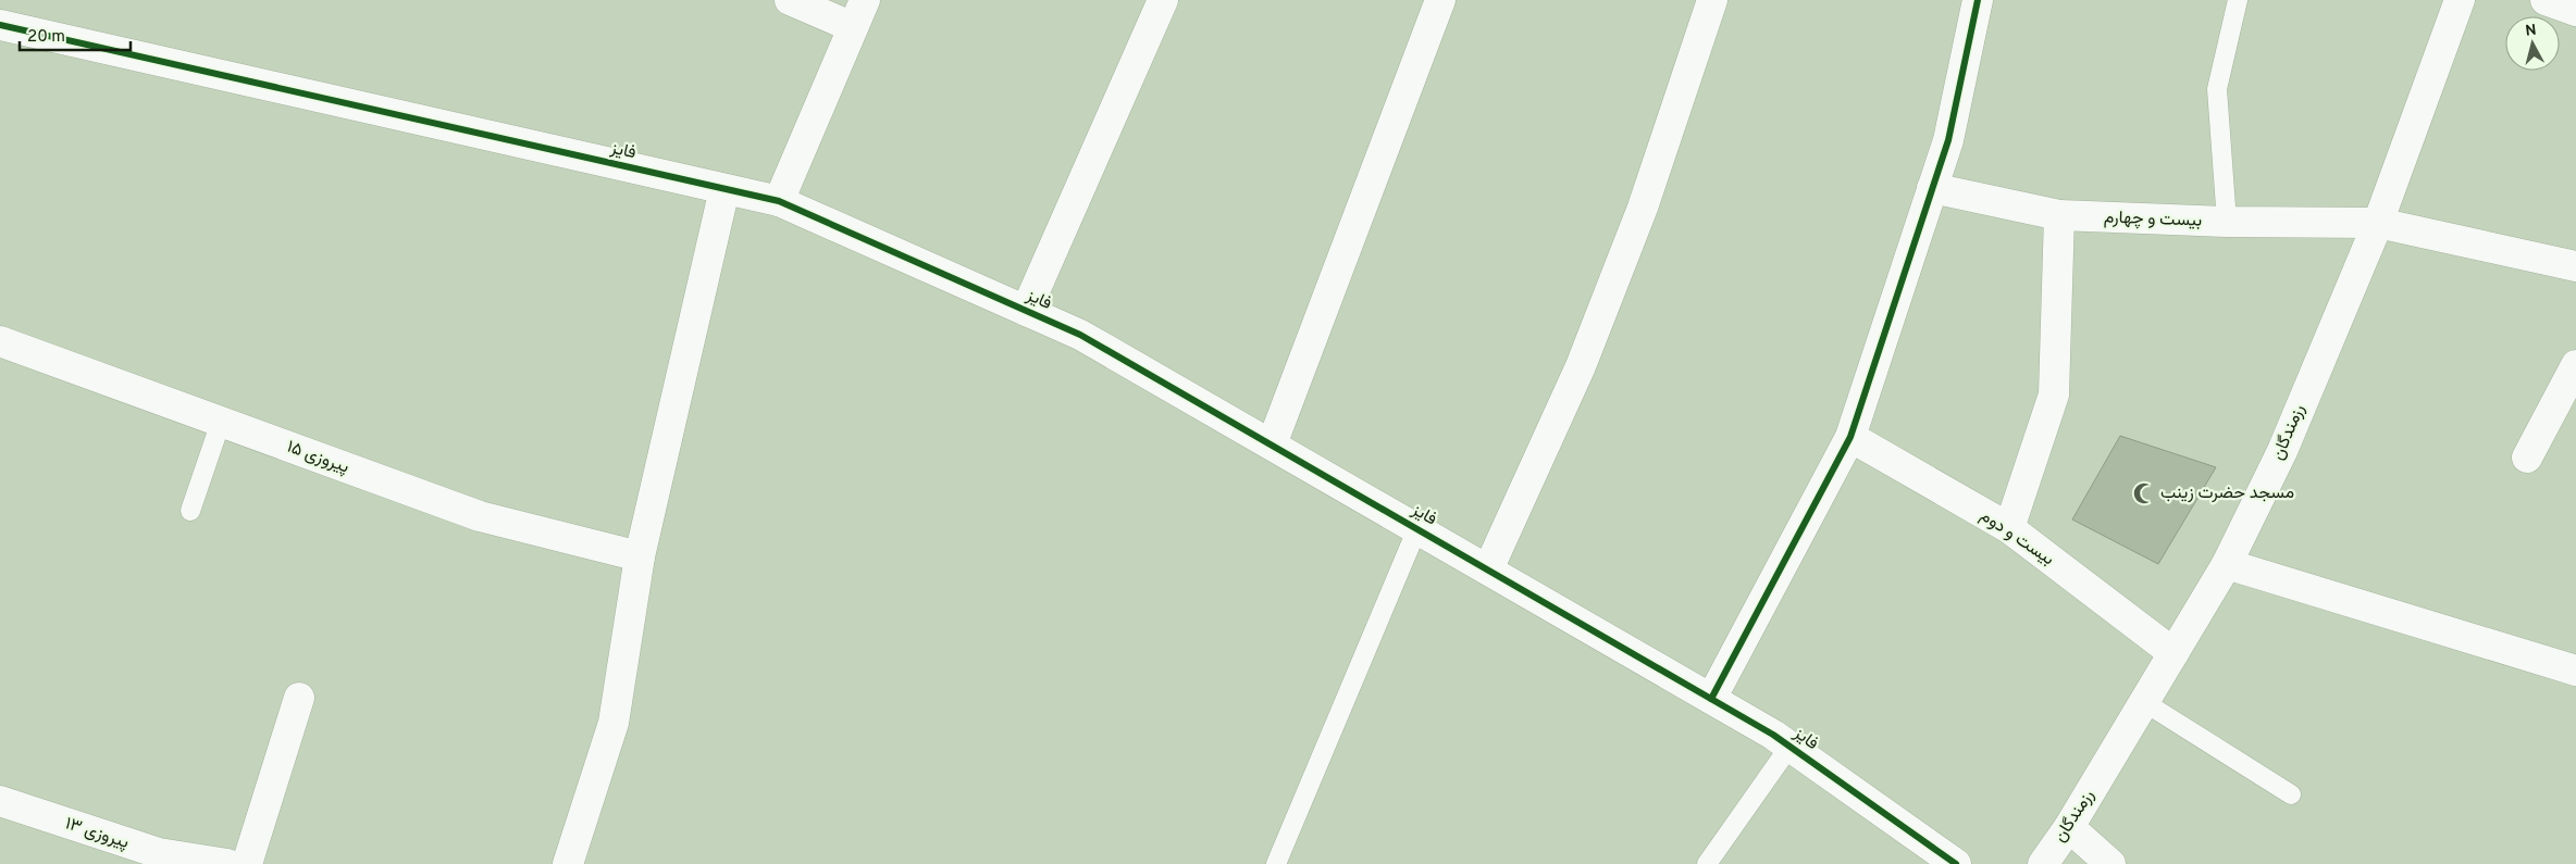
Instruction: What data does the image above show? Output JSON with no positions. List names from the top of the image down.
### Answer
{
  "streets": {
    "street": [
      "فایز",
      "بیست و چهارم",
      "رزمندگان",
      "پیروزی ۱۵",
      "بیست و دوم",
      "پیروزی ۱۳"
    ]
  },
  "crossings": [
    ["بیست و چهارم", "رزمندگان"],
    ["رزمندگان", "بیست و دوم"]
  ],
  "places": {
    "mosque": ["مسجد حضرت زینب"]
  },
  "scale_bar": "20 m",
  "north": "top"
}
